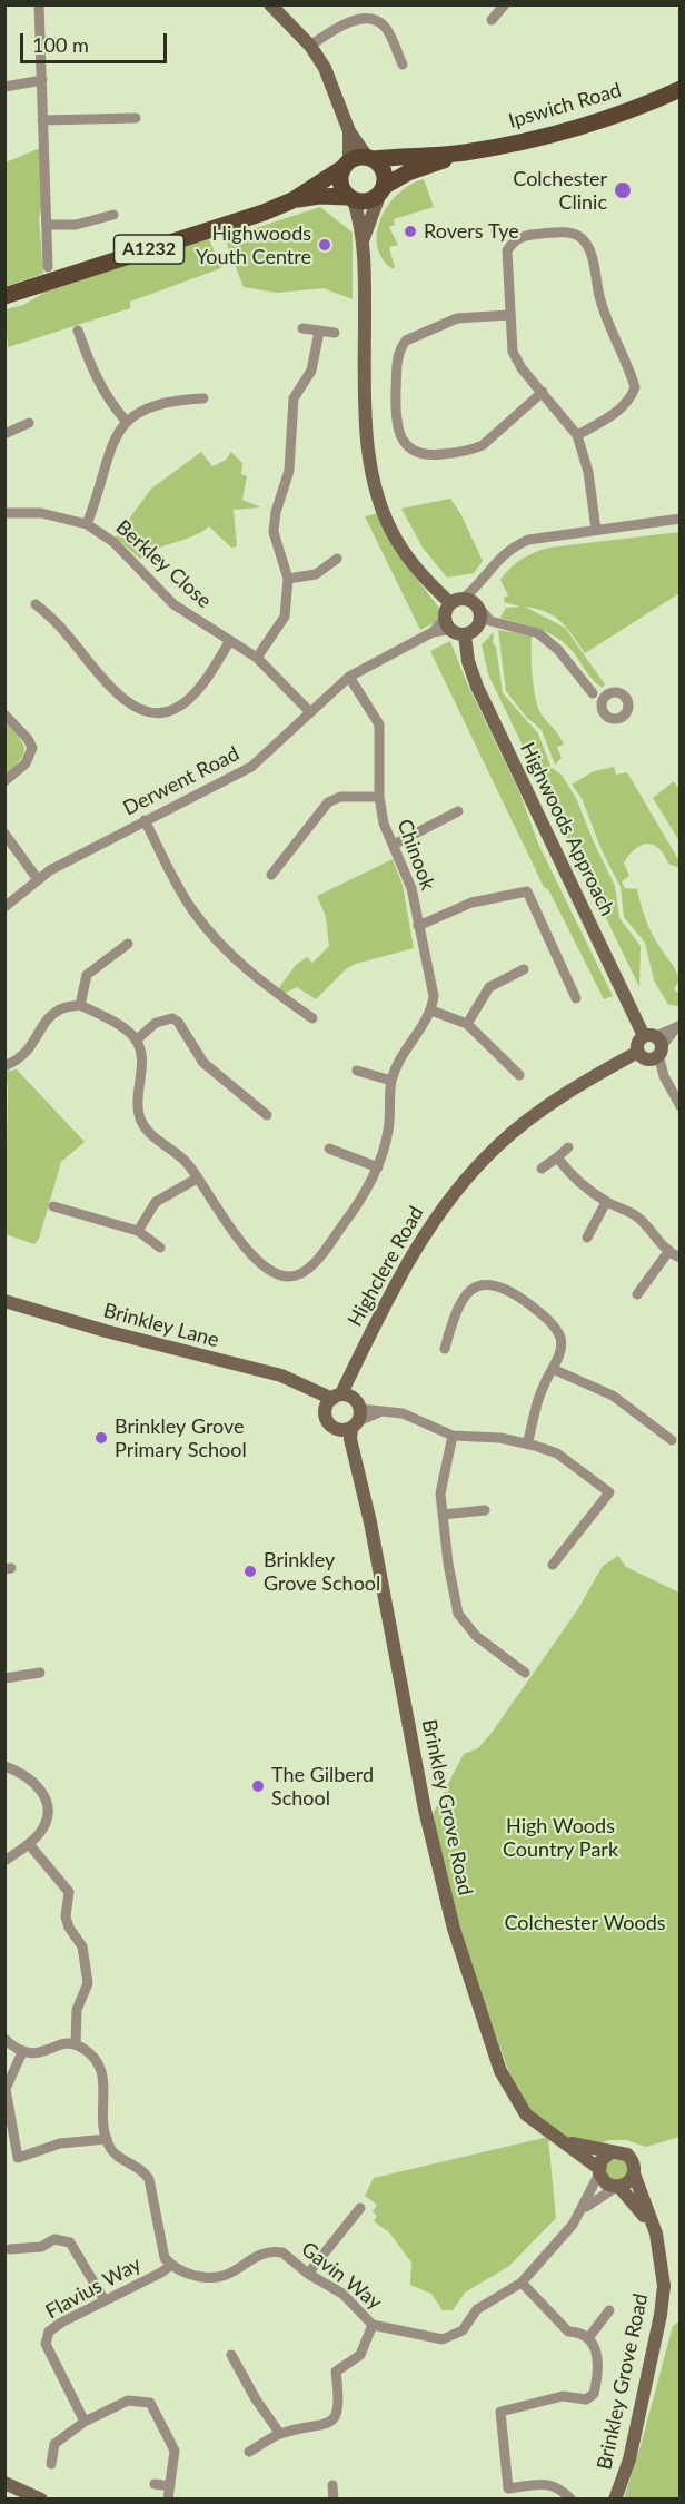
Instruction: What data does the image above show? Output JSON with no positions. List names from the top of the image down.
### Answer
{
  "streets": {
    "main road": ["Ipswich Road", "A1232"],
    "street": [
      "Berkley Close",
      "Derwent Road",
      "Highwoods Approach",
      "Chinook",
      "Highclere Road",
      "Brinkley Lane",
      "Brinkley Grove Road",
      "Gavin Way",
      "Flavius Way"
    ]
  },
  "crossings": [
    ["Ipswich Road", "A1232"],
    ["Berkley Close", "Derwent Road"],
    ["Derwent Road", "Chinook"],
    ["Highwoods Approach", "Highclere Road"],
    ["Highclere Road", "Brinkley Lane"],
    ["Highclere Road", "Brinkley Grove Road"],
    ["Brinkley Lane", "Brinkley Grove Road"],
    ["Brinkley Grove Road", "Gavin Way"],
    ["Gavin Way", "Flavius Way"]
  ],
  "parks": ["High Woods Country Park", "Colchester Woods"],
  "places": [
    "Colchester Clinic",
    "Rovers Tye",
    "Highwoods Youth Centre",
    "Brinkley Grove Primary School",
    "Brinkley Grove School",
    "The Gilberd School"
  ],
  "scale_bar": "100 m"
}
